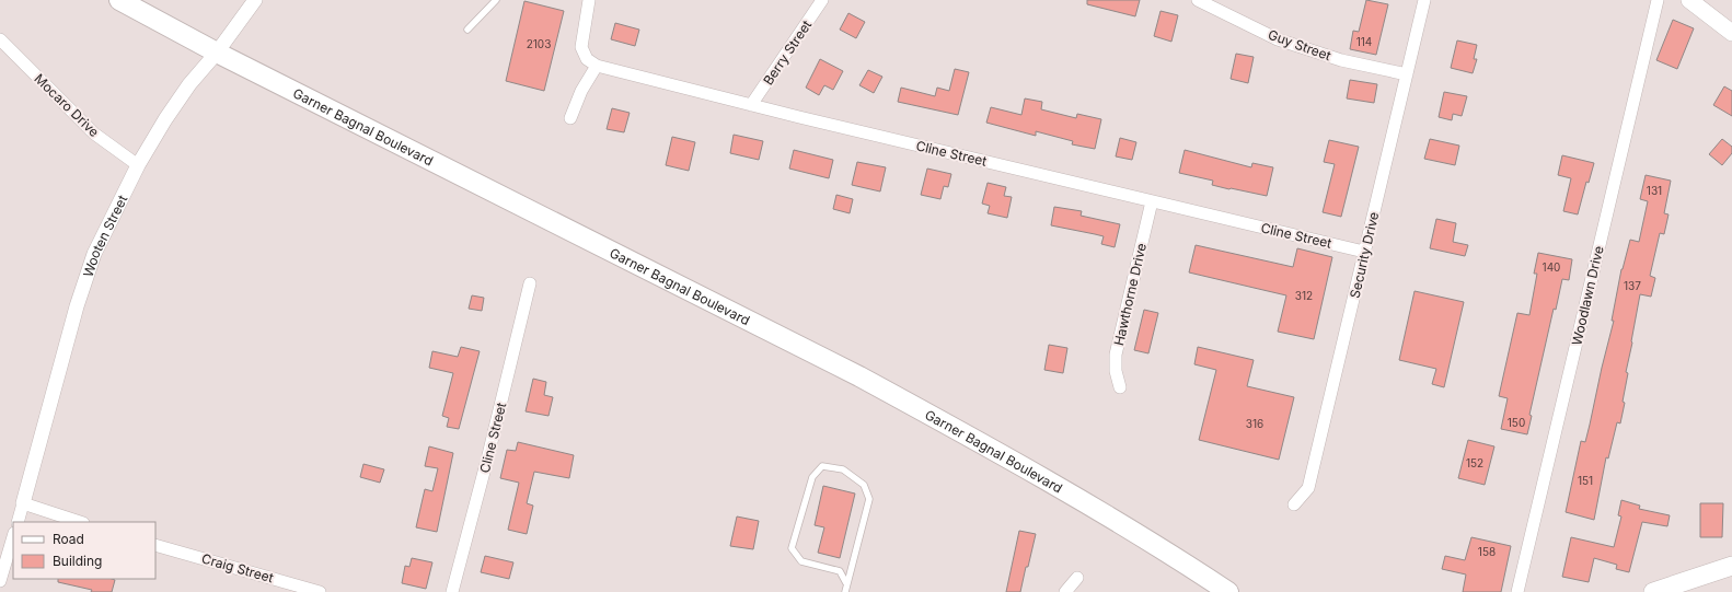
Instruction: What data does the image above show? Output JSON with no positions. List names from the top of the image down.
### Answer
{
  "streets": {
    "highway": ["Garner Bagnal Boulevard"],
    "street": [
      "Guy Street",
      "Berry Street",
      "Mocaro Drive",
      "Cline Street",
      "Wooten Street",
      "Security Drive",
      "Hawthorne Drive",
      "Woodlawn Drive",
      "Craig Street"
    ]
  },
  "crossings": [
    ["Guy Street", "Security Drive"],
    ["Berry Street", "Cline Street"],
    ["Mocaro Drive", "Wooten Street"],
    ["Garner Bagnal Boulevard", "Wooten Street"],
    ["Cline Street", "Security Drive"],
    ["Cline Street", "Hawthorne Drive"]
  ],
  "house_numbers": [
    "114",
    "2103",
    "131",
    "140",
    "137",
    "312",
    "150",
    "316",
    "152",
    "151",
    "158"
  ],
  "legend": ["Road", "Building"]
}
